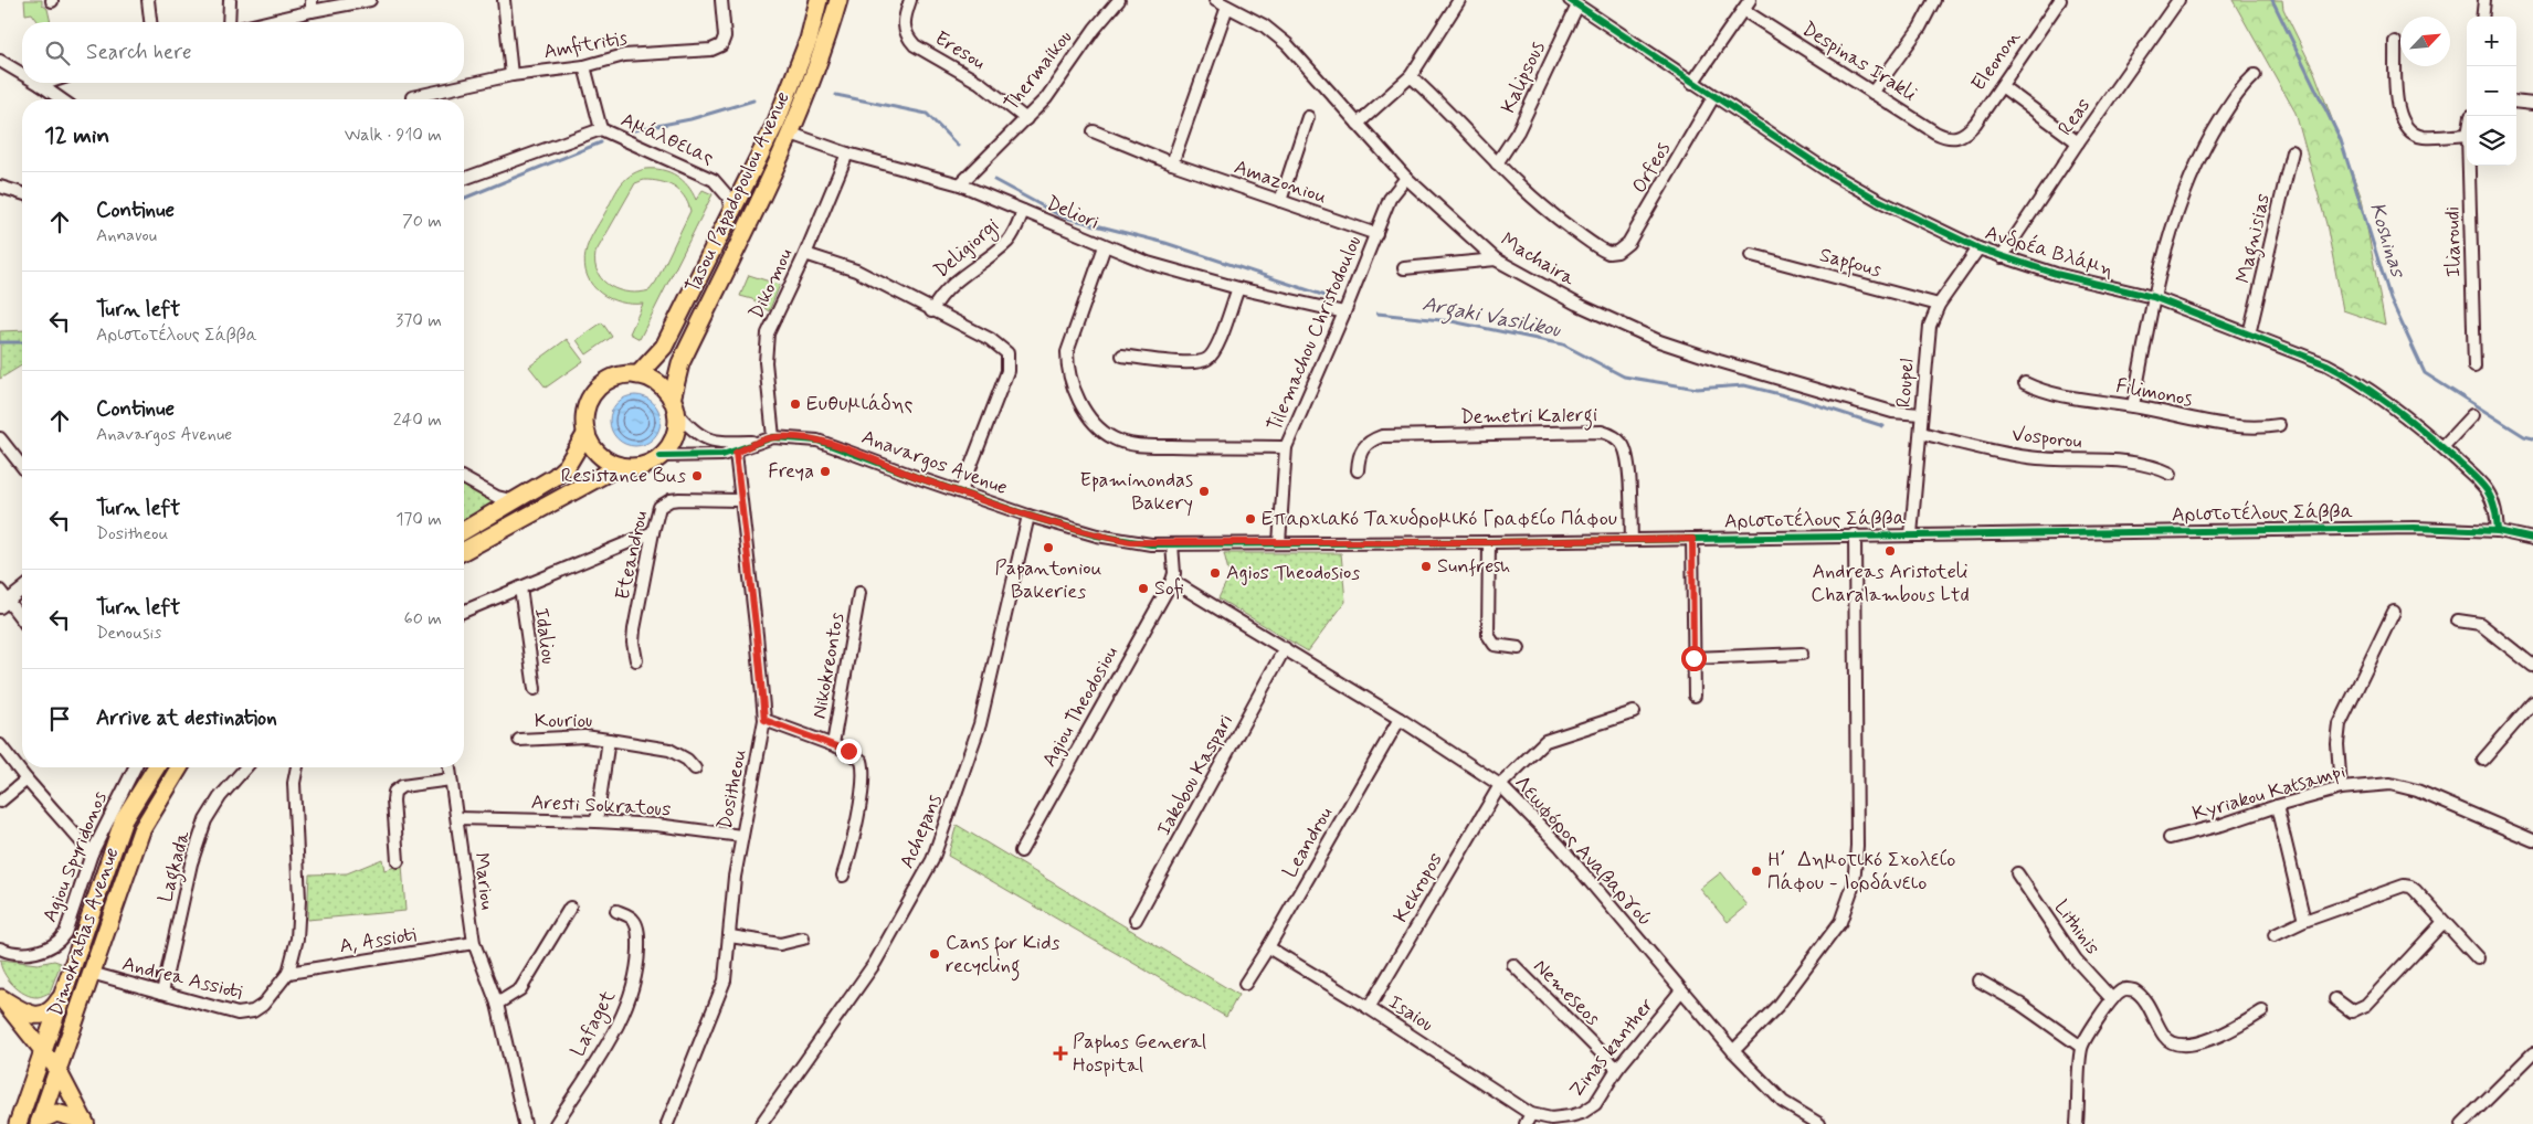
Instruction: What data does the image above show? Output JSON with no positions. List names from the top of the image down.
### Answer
{
  "streets": {
    "highway": ["Tasou Papadopoulou Avenue", "Dimokratias Avenue"],
    "street": [
      "Amfitritis",
      "Eresou",
      "Eleonon",
      "Despinas Irakli",
      "Thermaikou",
      "Kalipsous",
      "Reas",
      "Αμάλθειας",
      "Orfeos",
      "Amazoniou",
      "Deliori",
      "Magnisias",
      "Iliaroudi",
      "Deligiorgi",
      "Ανδρέα Βλάμη",
      "Machaira",
      "Sapfous",
      "Dikomou",
      "Tilemachou Christodoulou",
      "Roupel",
      "Filimonos",
      "Demetri Kalergi",
      "Vosporou",
      "Anavargos Avenue",
      "Αριστοτέλους Σάββα",
      "Eteandrou",
      "Idaliou",
      "Nikokreontos",
      "Agiou Theodosiou",
      "Kouriou",
      "Iakobou Kaspari",
      "Dositheou",
      "Kyriakou Katsampi",
      "Aresti Sokratous",
      "Achepans",
      "Leandrou",
      "Λεωφόρος Αναβαργού",
      "Agiou Spyridonos",
      "Lagkada",
      "Mariou",
      "Kekropos",
      "Lithinis",
      "A, Assioti",
      "Andrea Assioti",
      "Nemeseos",
      "Isaiou",
      "Lafaget",
      "Zinas kanther"
    ]
  },
  "crossings": [
    ["Amfitritis", "Αμάλθειας"],
    ["Eresou", "Thermaikou"],
    ["Eleonon", "Despinas Irakli"],
    ["Thermaikou", "Deliori"],
    ["Kalipsous", "Orfeos"],
    ["Kalipsous", "Ανδρέα Βλάμη"],
    ["Reas", "Ανδρέα Βλάμη"],
    ["Αμάλθειας", "Tasou Papadopoulou Avenue"],
    ["Orfeos", "Ανδρέα Βλάμη"],
    ["Amazoniou", "Tilemachou Christodoulou"],
    ["Tasou Papadopoulou Avenue", "Deliori"],
    ["Tasou Papadopoulou Avenue", "Anavargos Avenue"],
    ["Deliori", "Deligiorgi"],
    ["Deliori", "Dikomou"],
    ["Deliori", "Tilemachou Christodoulou"],
    ["Magnisias", "Ανδρέα Βλάμη"],
    ["Ανδρέα Βλάμη", "Roupel"],
    ["Ανδρέα Βλάμη", "Αριστοτέλους Σάββα"],
    ["Machaira", "Tilemachou Christodoulou"],
    ["Machaira", "Roupel"],
    ["Sapfous", "Roupel"],
    ["Dikomou", "Anavargos Avenue"],
    ["Tilemachou Christodoulou", "Αριστοτέλους Σάββα"],
    ["Roupel", "Vosporou"],
    ["Roupel", "Αριστοτέλους Σάββα"],
    ["Demetri Kalergi", "Αριστοτέλους Σάββα"],
    ["Anavargos Avenue", "Αριστοτέλους Σάββα"],
    ["Anavargos Avenue", "Dositheou"],
    ["Anavargos Avenue", "Achepans"],
    ["Eteandrou", "Dositheou"],
    ["Agiou Theodosiou", "Λεωφόρος Αναβαργού"],
    ["Kouriou", "Aresti Sokratous"],
    ["Iakobou Kaspari", "Λεωφόρος Αναβαργού"],
    ["Dositheou", "Aresti Sokratous"],
    ["Aresti Sokratous", "Mariou"],
    ["Leandrou", "Λεωφόρος Αναβαργού"],
    ["Leandrou", "Isaiou"],
    ["Λεωφόρος Αναβαργού", "Kekropos"],
    ["Λεωφόρος Αναβαργού", "Zinas kanther"],
    ["Lagkada", "Andrea Assioti"],
    ["Mariou", "A, Assioti"],
    ["Kekropos", "Isaiou"],
    ["Dimokratias Avenue", "Andrea Assioti"],
    ["A, Assioti", "Andrea Assioti"],
    ["Nemeseos", "Zinas kanther"],
    ["Isaiou", "Zinas kanther"]
  ],
  "water": ["Koshinas", "Argaki Vasilikou"],
  "places": {
    "other": [
      "Ευθυμιάδης",
      "Freya",
      "Resistance Bus",
      "Epaminondas Bakery",
      "Επαρχιακό Ταχυδρομικό Γραφείο Πάφου",
      "Papantoniou Bakeries",
      "Andreas Aristoteli Charalambous Ltd",
      "Sunfresh",
      "Agios Theodosios",
      "Sofi",
      "Η΄ Δημοτικό Σχολείο Πάφου - Ιορδάνειο",
      "Cans for Kids recycling"
    ],
    "health": ["Paphos General Hospital"]
  },
  "north": "top right",
  "page": {
    "map_buttons": ["+", "−"],
    "search": "Search here",
    "heading": ["12 min", "Walk · 910 m"],
    "list": [
      ["Continue", "Annavou", "70 m"],
      ["Turn left", "Αριστοτέλους Σάββα", "370 m"],
      ["Continue", "Anavargos Avenue", "240 m"],
      ["Turn left", "Dositheou", "170 m"],
      ["Turn left", "Denousis", "60 m"],
      "Arrive at destination"
    ]
  }
}
